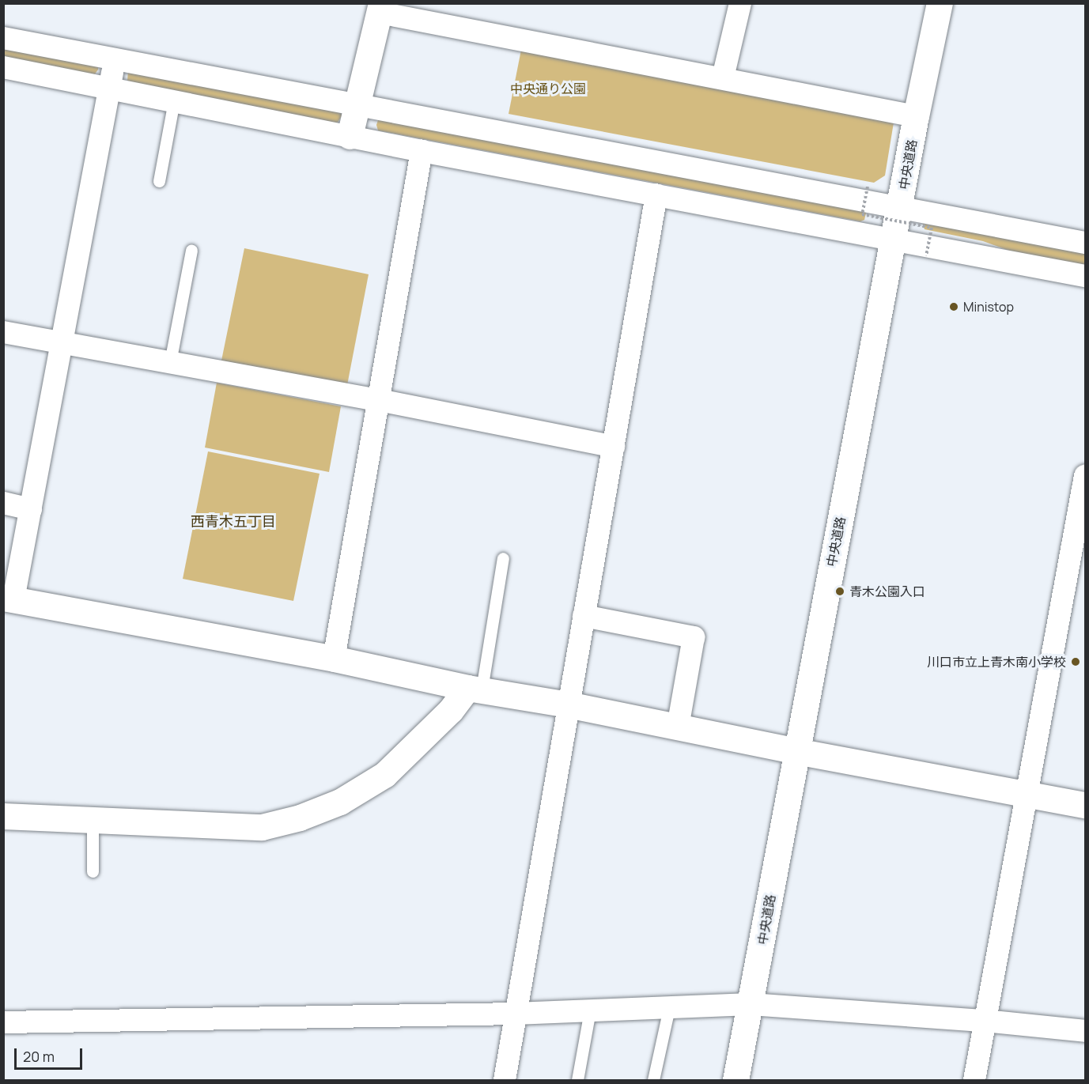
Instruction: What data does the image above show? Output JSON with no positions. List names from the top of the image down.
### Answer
{
  "streets": {
    "street": ["中央道路"]
  },
  "districts": ["西青木五丁目"],
  "parks": ["中央通り公園"],
  "places": ["Ministop", "青木公園入口", "川口市立上青木南小学校"],
  "scale_bar": "20 m"
}
